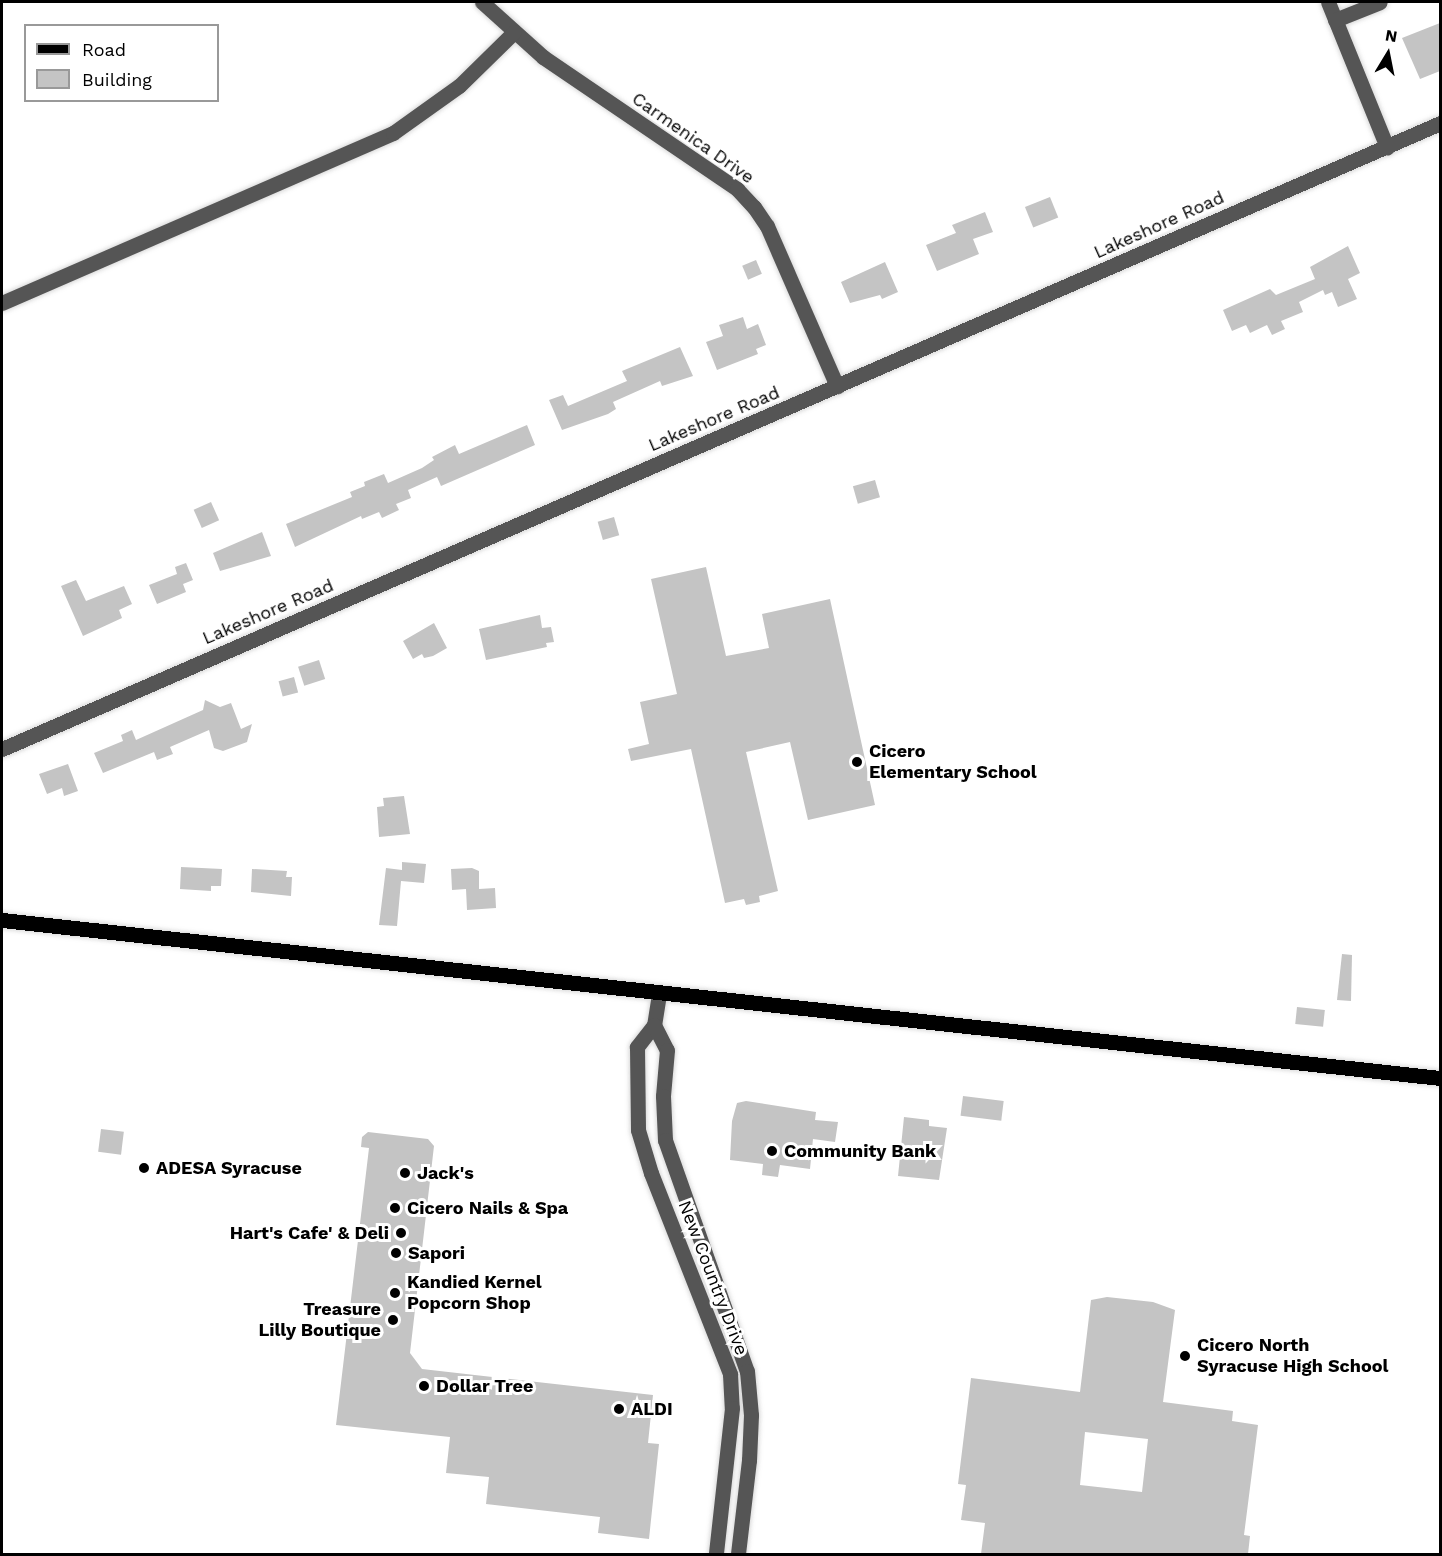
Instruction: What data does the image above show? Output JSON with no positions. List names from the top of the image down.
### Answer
{
  "streets": {
    "street": ["Carmenica Drive", "Lakeshore Road", "New Country Drive"]
  },
  "crossings": [
    ["Carmenica Drive", "Lakeshore Road"]
  ],
  "places": [
    "Cicero Elementary School",
    "Community Bank",
    "ADESA Syracuse",
    "Jack's",
    "Cicero Nails & Spa",
    "Hart's Cafe' & Deli",
    "Sapori",
    "Kandied Kernel Popcorn Shop",
    "Treasure Lilly Boutique",
    "Cicero North Syracuse High School",
    "Dollar Tree",
    "ALDI"
  ],
  "legend": ["Road", "Building"],
  "north": "top"
}
